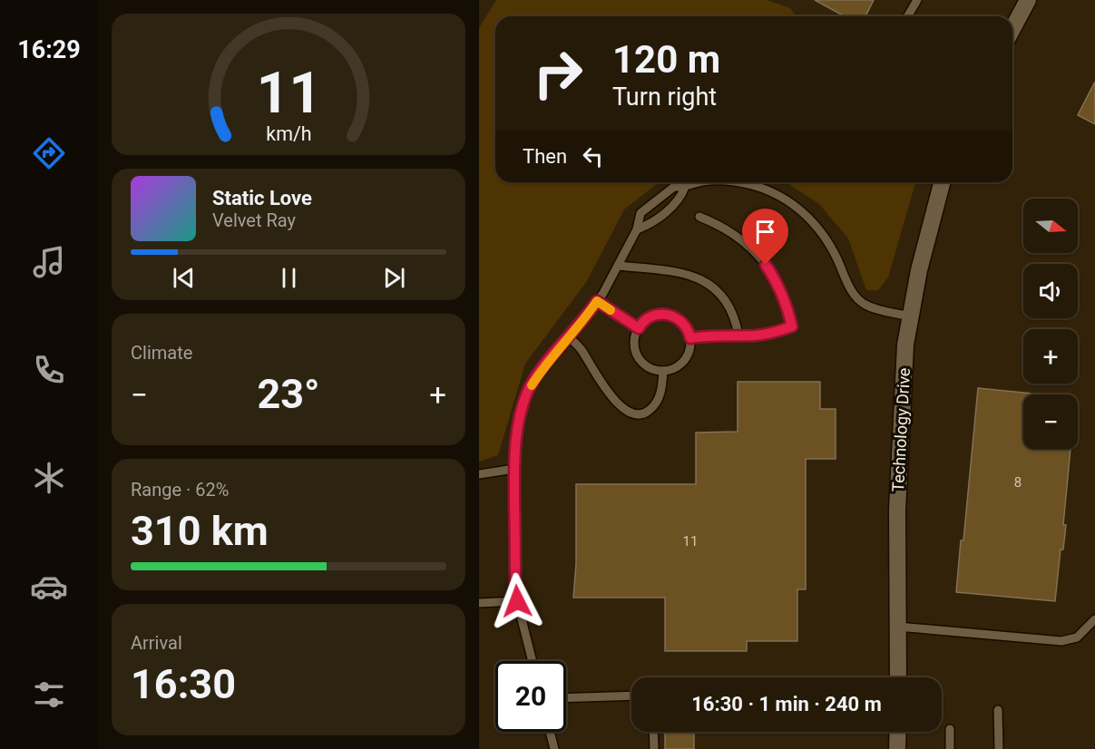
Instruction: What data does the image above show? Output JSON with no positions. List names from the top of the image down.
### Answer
{
  "streets": {
    "street": ["Technology Drive"]
  },
  "house_numbers": ["8", "11"],
  "north": "right",
  "page": {
    "tabs": "16:29",
    "turn": ["120 m", "Turn right"],
    "then": "Then",
    "song": ["Static Love", "Velvet Ray"],
    "map_buttons": ["+", "−"],
    "tile": [
      "Climate",
      ["Range · 62%", "310 km"],
      ["Arrival", "16:30"]
    ],
    "heat": ["−", "23°", "+"],
    "limit": "20",
    "trip": "16:30 · 1 min · 240 m",
    "gauge": ["11", "km/h"]
  }
}
